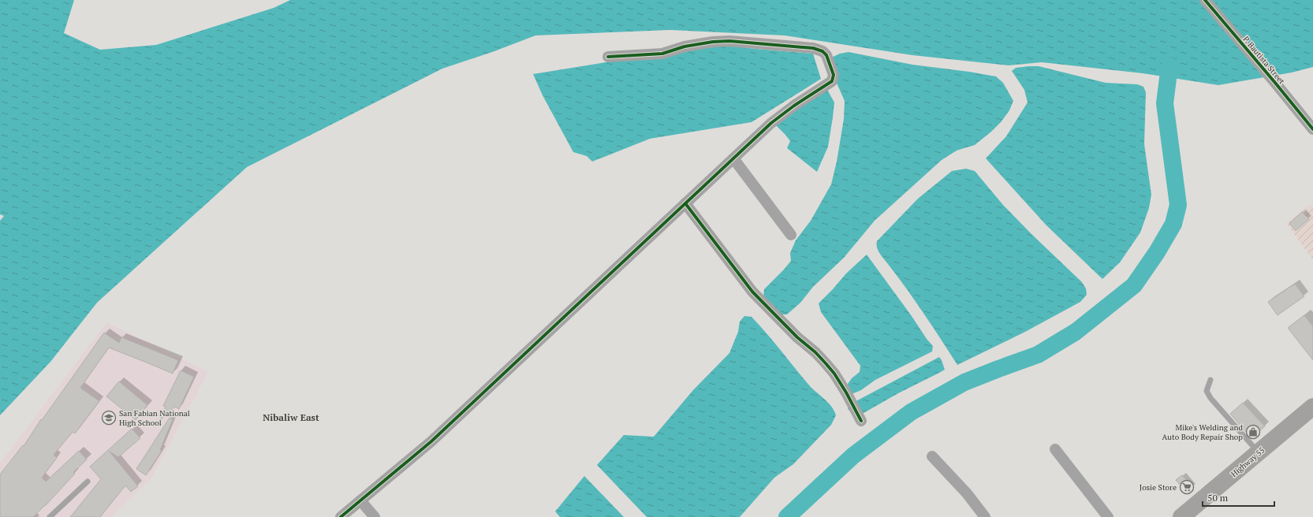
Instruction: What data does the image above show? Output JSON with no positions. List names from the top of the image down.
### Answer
{
  "streets": {
    "highway": ["Highway 55"],
    "street": ["P. Bautista Street"]
  },
  "districts": ["Nibaliw East"],
  "places": {
    "school or university": ["San Fabian National High School"],
    "shop": ["Mike's Welding and Auto Body Repair Shop"],
    "supermarket": ["Josie Store"]
  },
  "scale_bar": "50 m"
}
